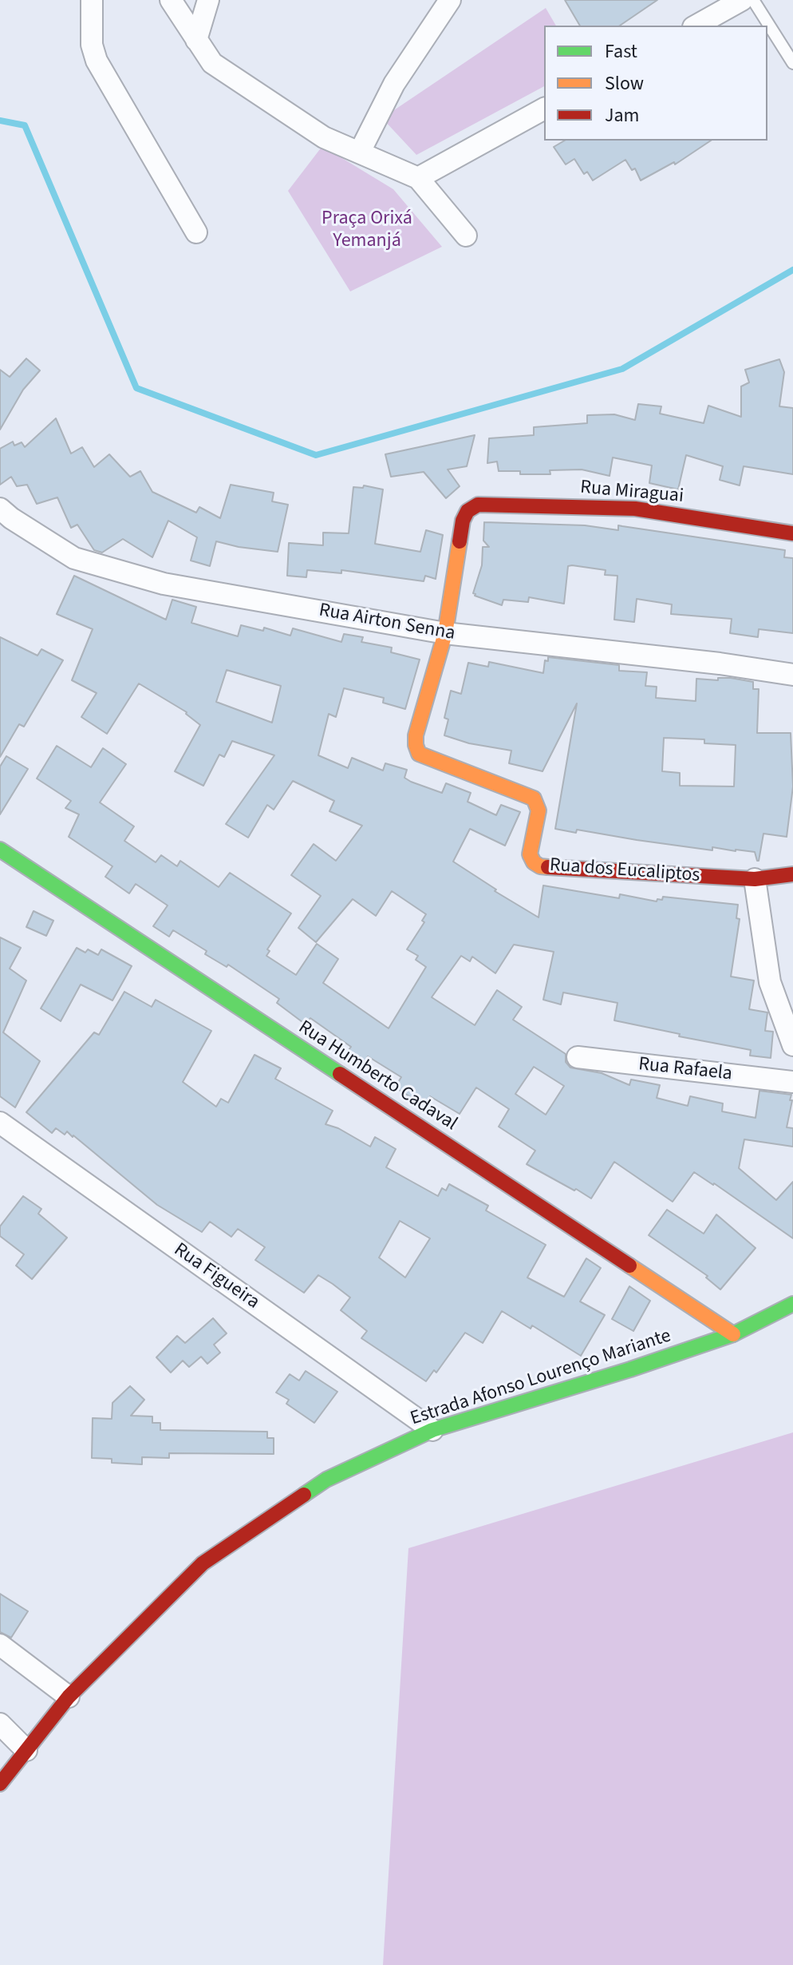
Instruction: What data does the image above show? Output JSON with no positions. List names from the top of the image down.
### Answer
{
  "streets": {
    "street": [
      "Rua Miraguai",
      "Rua Airton Senna",
      "Rua dos Eucaliptos",
      "Rua Rafaela",
      "Rua Humberto Cadaval",
      "Rua Figueira",
      "Estrada Afonso Lourenço Mariante"
    ]
  },
  "crossings": [
    ["Rua Miraguai", "Rua dos Eucaliptos"],
    ["Rua Airton Senna", "Rua dos Eucaliptos"],
    ["Rua Humberto Cadaval", "Estrada Afonso Lourenço Mariante"],
    ["Rua Figueira", "Estrada Afonso Lourenço Mariante"]
  ],
  "parks": ["Praça Orixá Yemanjá"],
  "legend": ["Fast", "Slow", "Jam"]
}
